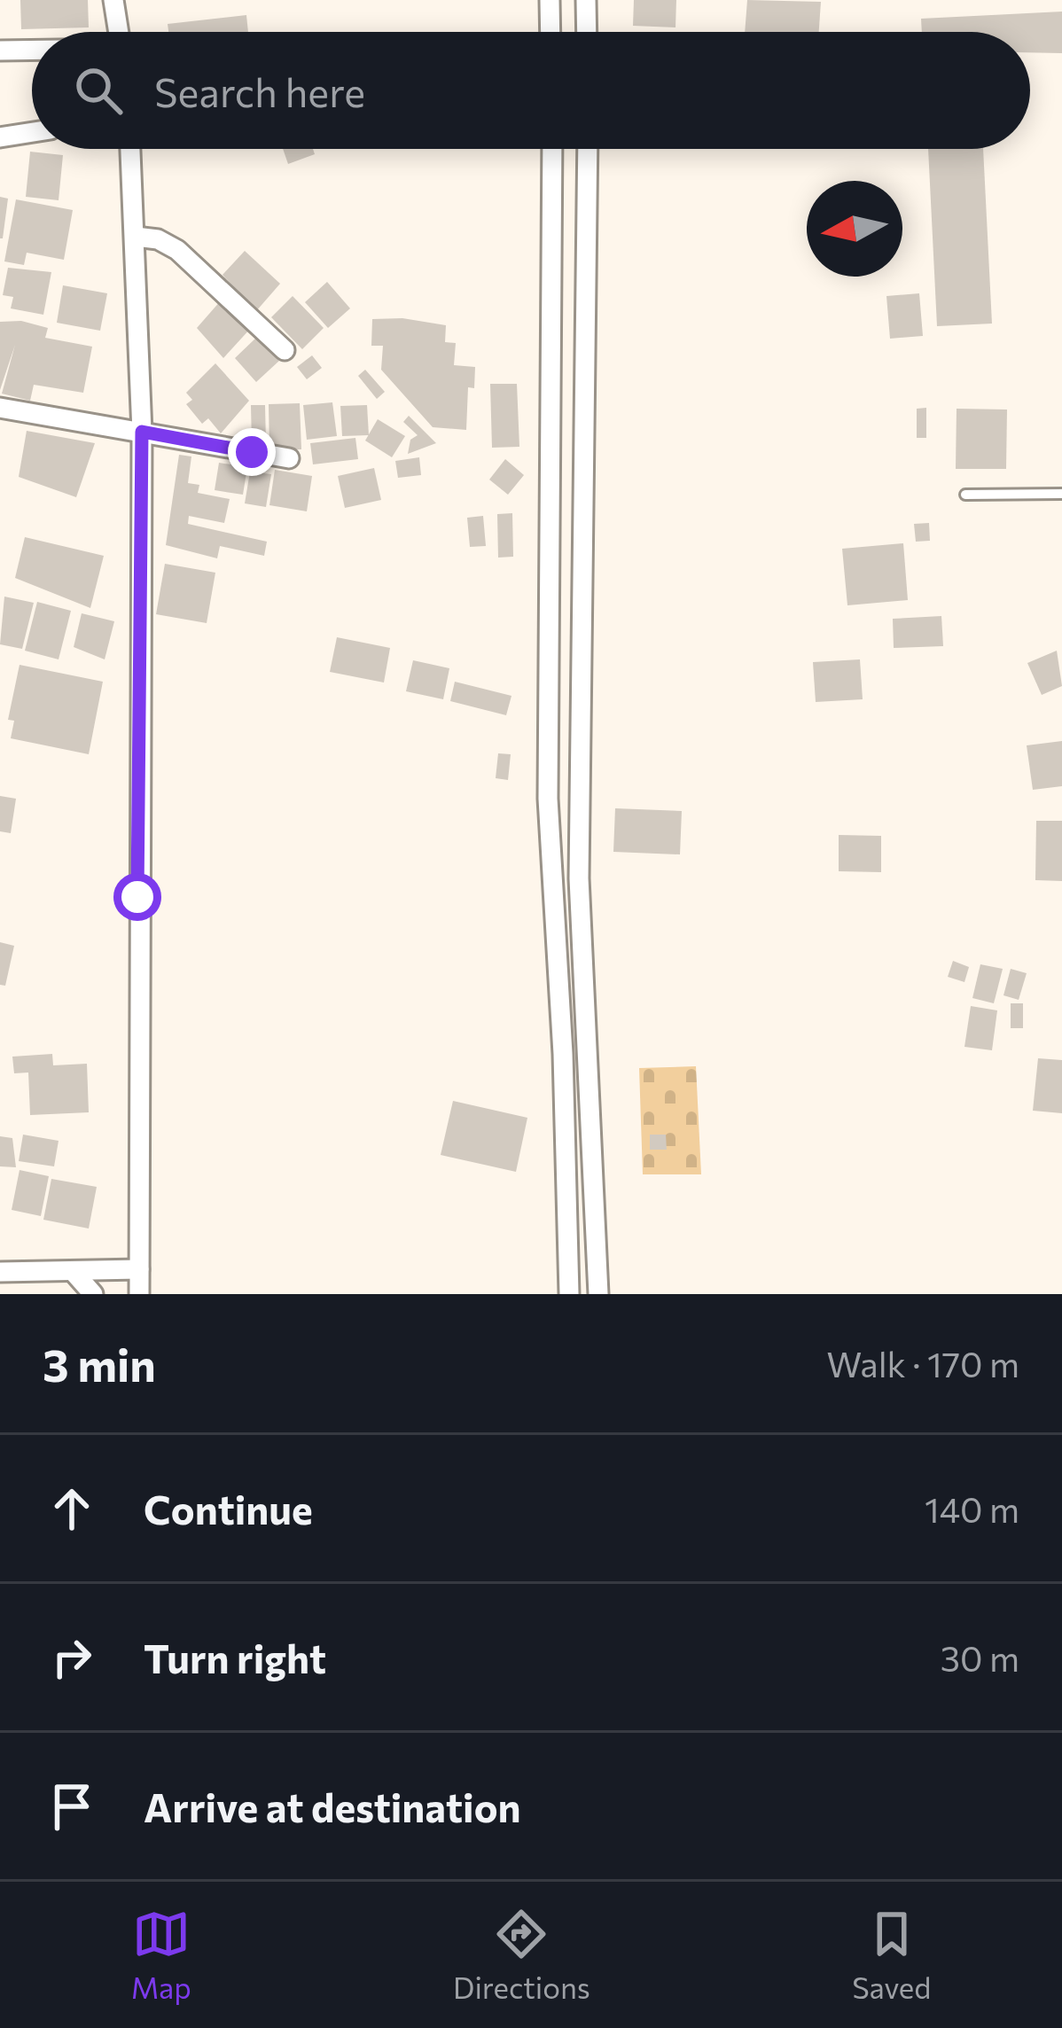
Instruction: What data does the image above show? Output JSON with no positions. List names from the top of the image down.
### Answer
{
  "north": "left",
  "page": {
    "search": "Search here",
    "heading": ["3 min", "Walk · 170 m"],
    "list": [
      ["Continue", "140 m"],
      ["Turn right", "30 m"],
      "Arrive at destination"
    ],
    "nav": ["Map", "Directions", "Saved"]
  }
}
